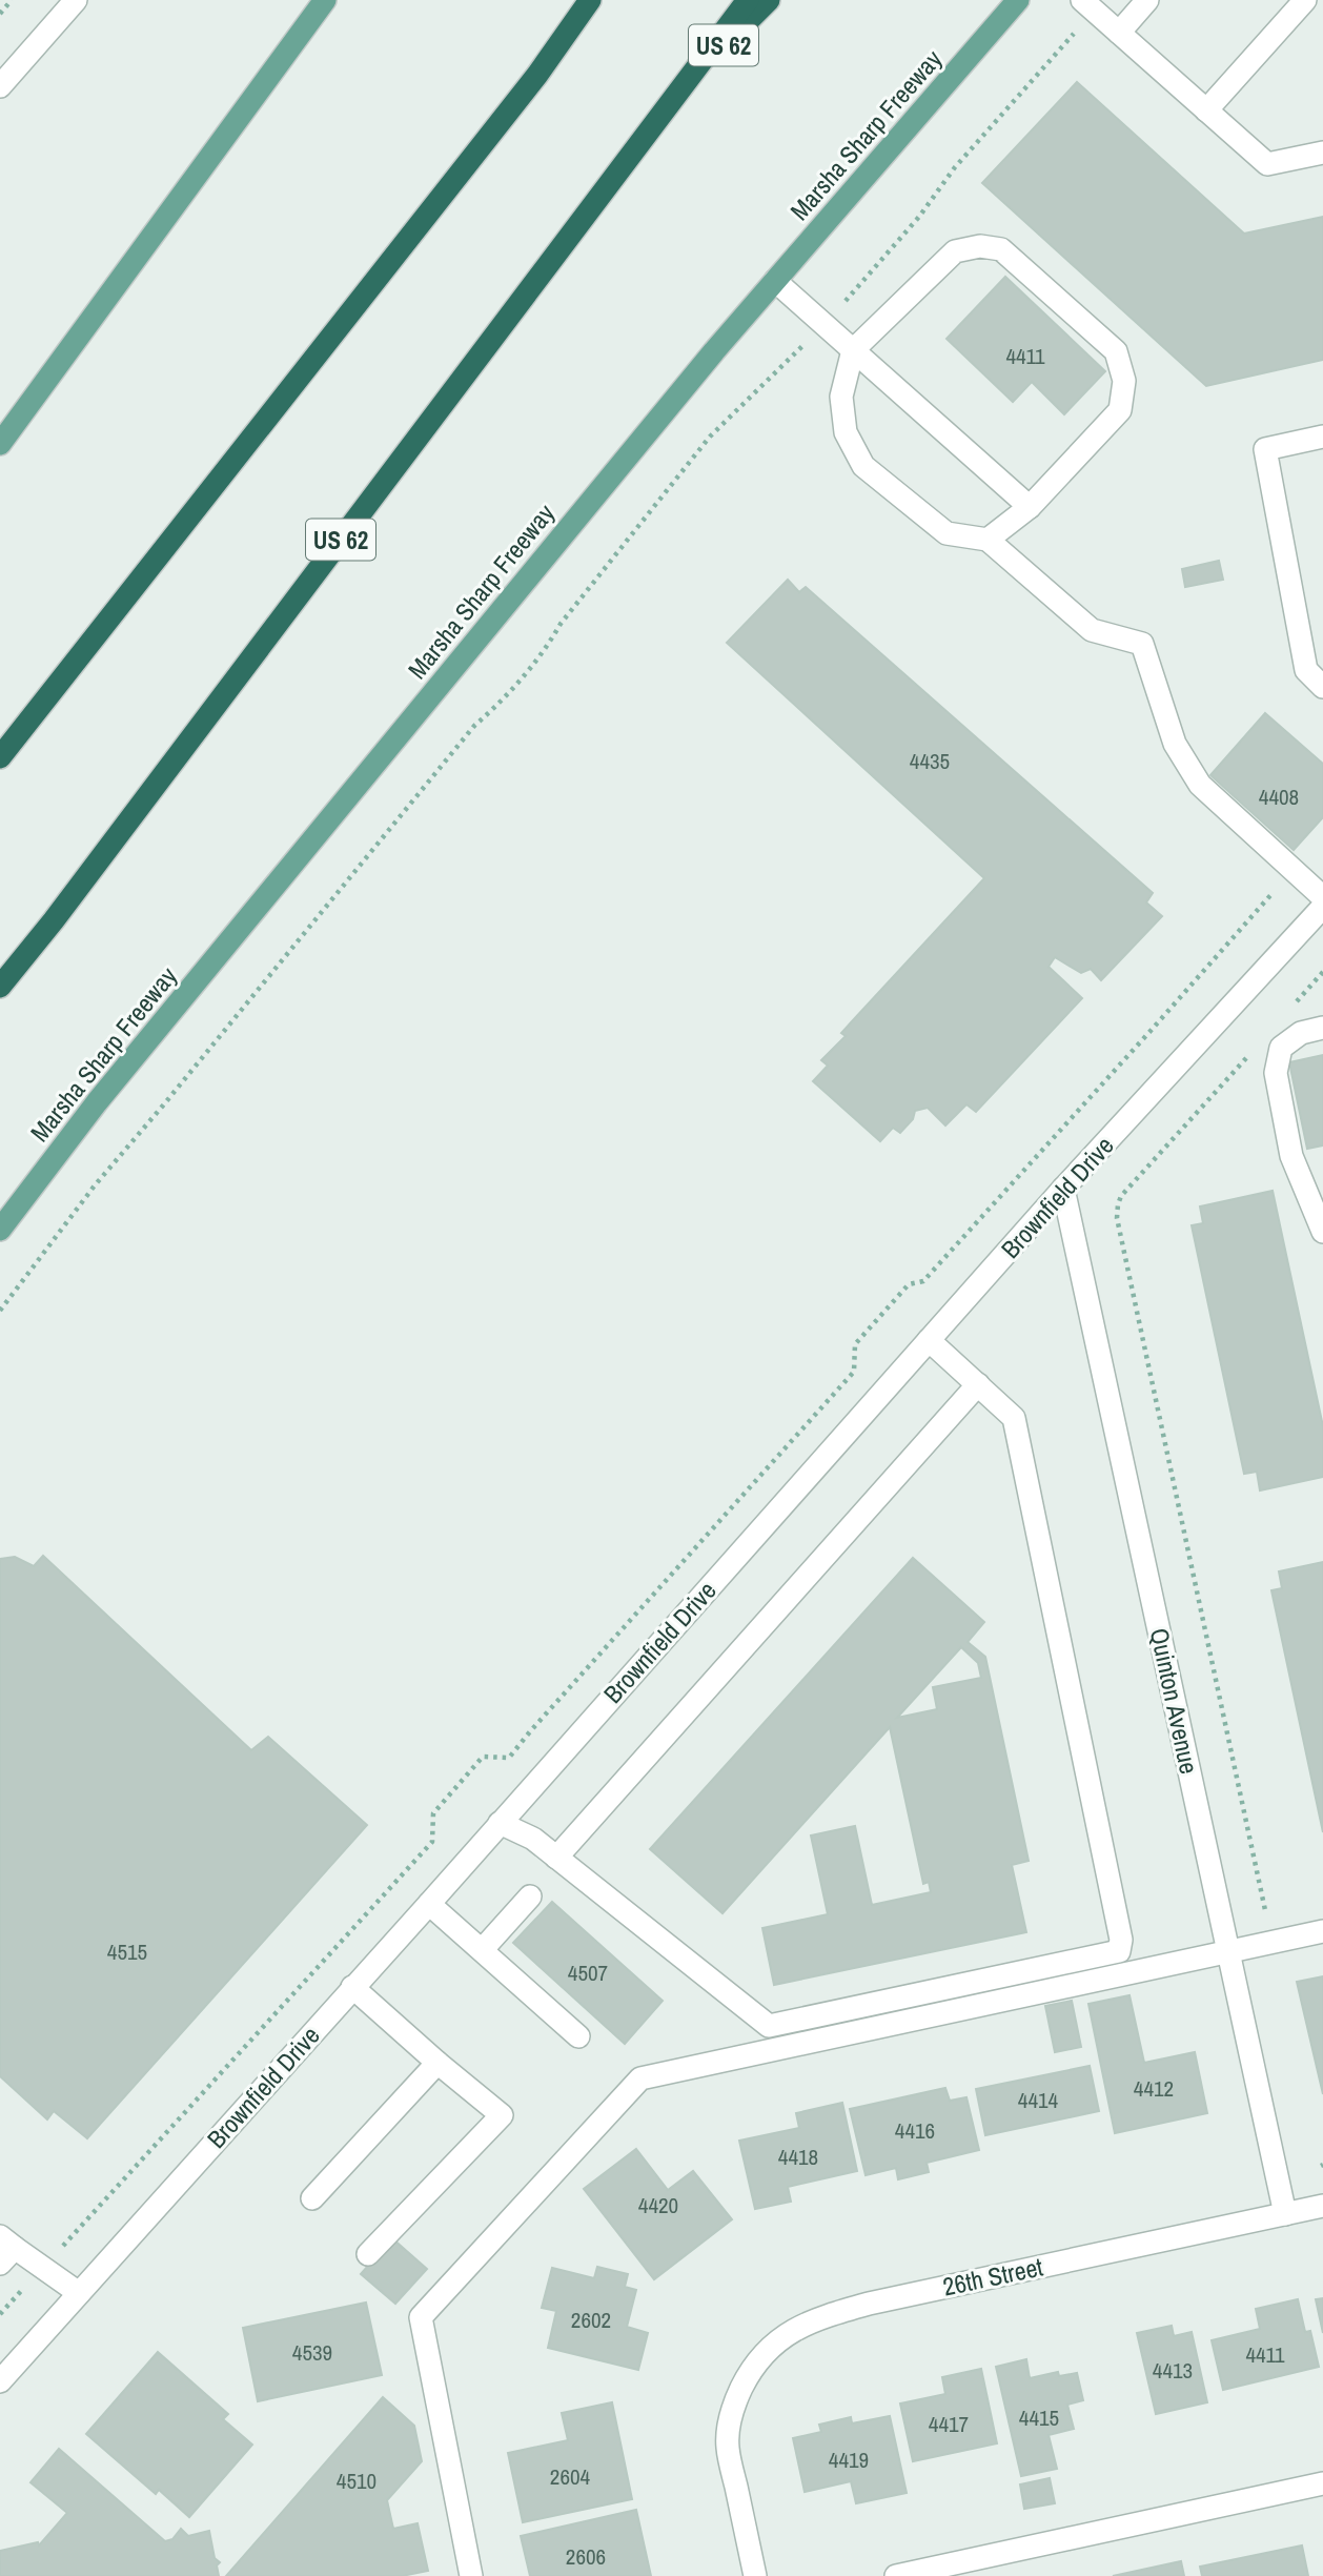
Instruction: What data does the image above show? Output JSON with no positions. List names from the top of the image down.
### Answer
{
  "streets": {
    "highway": ["US 62"],
    "main road": ["Marsha Sharp Freeway"],
    "street": ["Brownfield Drive", "Quinton Avenue", "26th Street"]
  },
  "crossings": [
    ["Brownfield Drive", "Quinton Avenue"],
    ["Quinton Avenue", "26th Street"]
  ],
  "house_numbers": [
    "4411",
    "4435",
    "4408",
    "4515",
    "4507",
    "4412",
    "4414",
    "4416",
    "4418",
    "4420",
    "2602",
    "4539",
    "4411",
    "4413",
    "4415",
    "4417",
    "4419",
    "2604",
    "4510",
    "2606"
  ]
}
